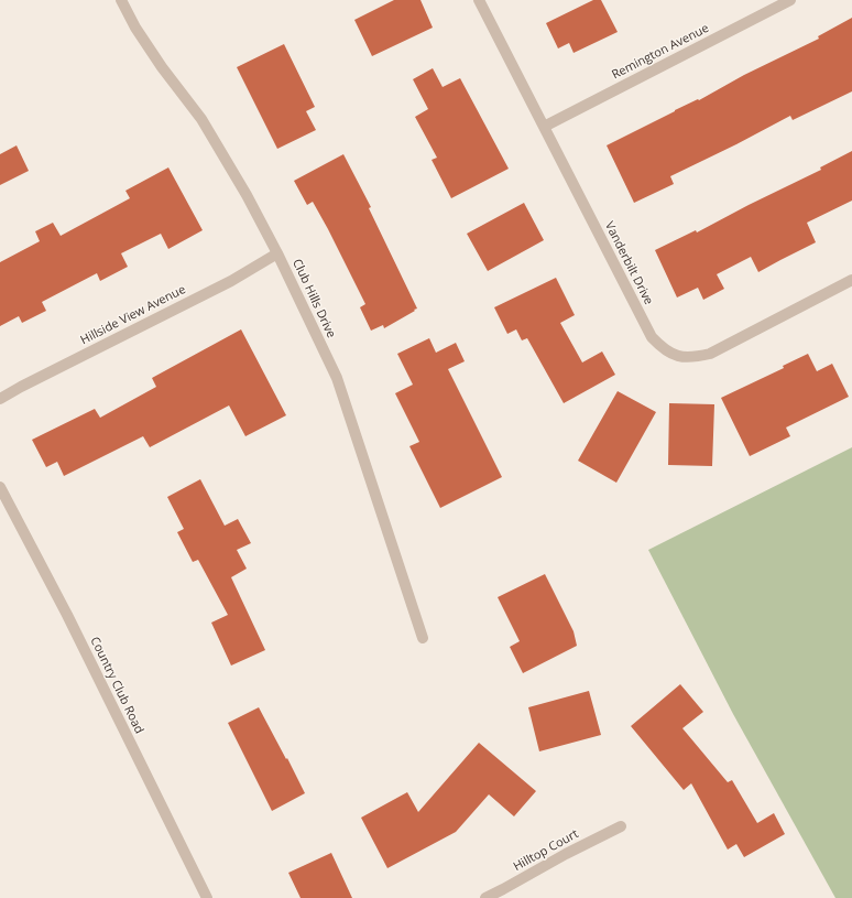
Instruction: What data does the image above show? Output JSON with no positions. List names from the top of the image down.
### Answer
{
  "streets": {
    "street": [
      "Remington Avenue",
      "Vanderbilt Drive",
      "Club Hills Drive",
      "Hillside View Avenue",
      "Country Club Road",
      "Hilltop Court"
    ]
  },
  "crossings": [
    ["Remington Avenue", "Vanderbilt Drive"],
    ["Club Hills Drive", "Hillside View Avenue"]
  ]
}
